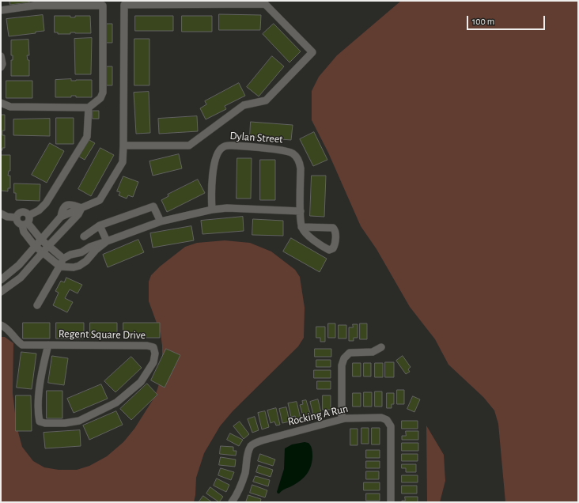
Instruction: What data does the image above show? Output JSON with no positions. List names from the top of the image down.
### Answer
{
  "streets": {
    "street": ["Dylan Street", "Regent Square Drive", "Rocking A Run"]
  },
  "scale_bar": "100 m"
}
